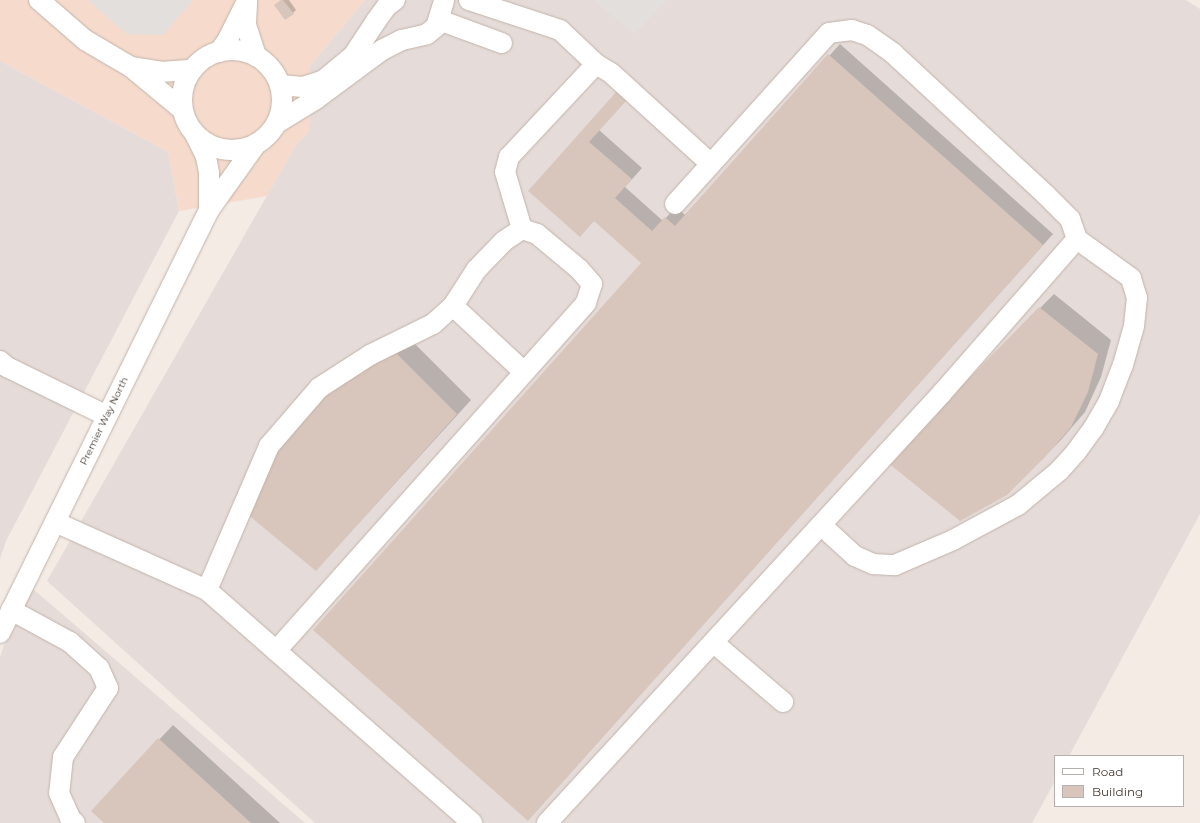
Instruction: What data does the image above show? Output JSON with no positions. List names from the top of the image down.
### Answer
{
  "streets": {
    "street": ["Premier Way North"]
  },
  "legend": ["Road", "Building"]
}
